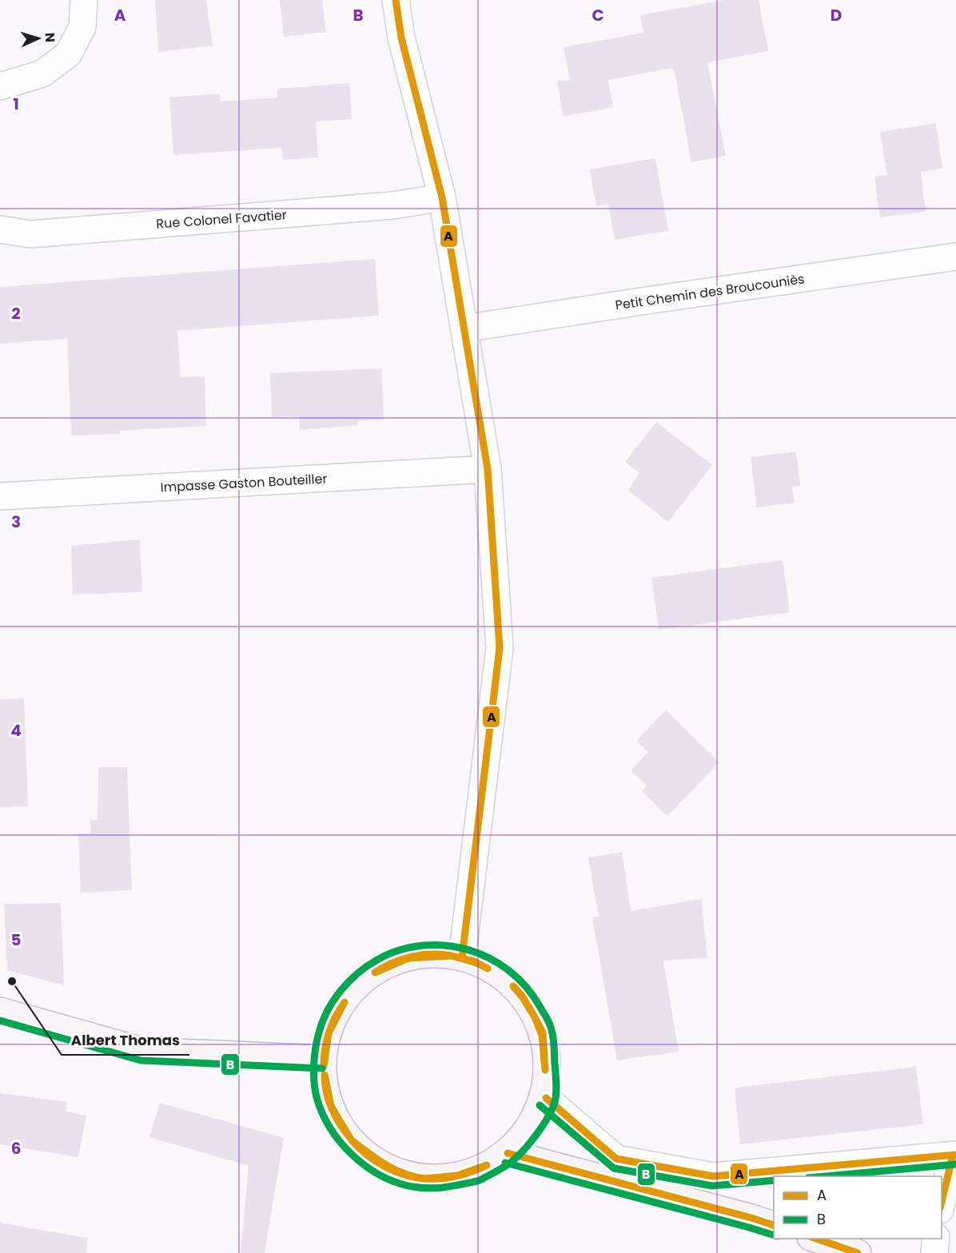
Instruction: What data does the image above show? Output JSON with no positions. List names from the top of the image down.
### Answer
{
  "streets": {
    "street": ["Rue Colonel Favatier", "Petit Chemin des Broucouniès", "Impasse Gaston Bouteiller"]
  },
  "places": ["Albert Thomas"],
  "lines": ["transit line A", "transit line B"],
  "legend": ["A", "B"],
  "north": "right",
  "grid": {
    "columns": [
      "A",
      "B",
      "C",
      "D"
    ],
    "rows": [
      "1",
      "2",
      "3",
      "4",
      "5",
      "6"
    ]
  }
}
